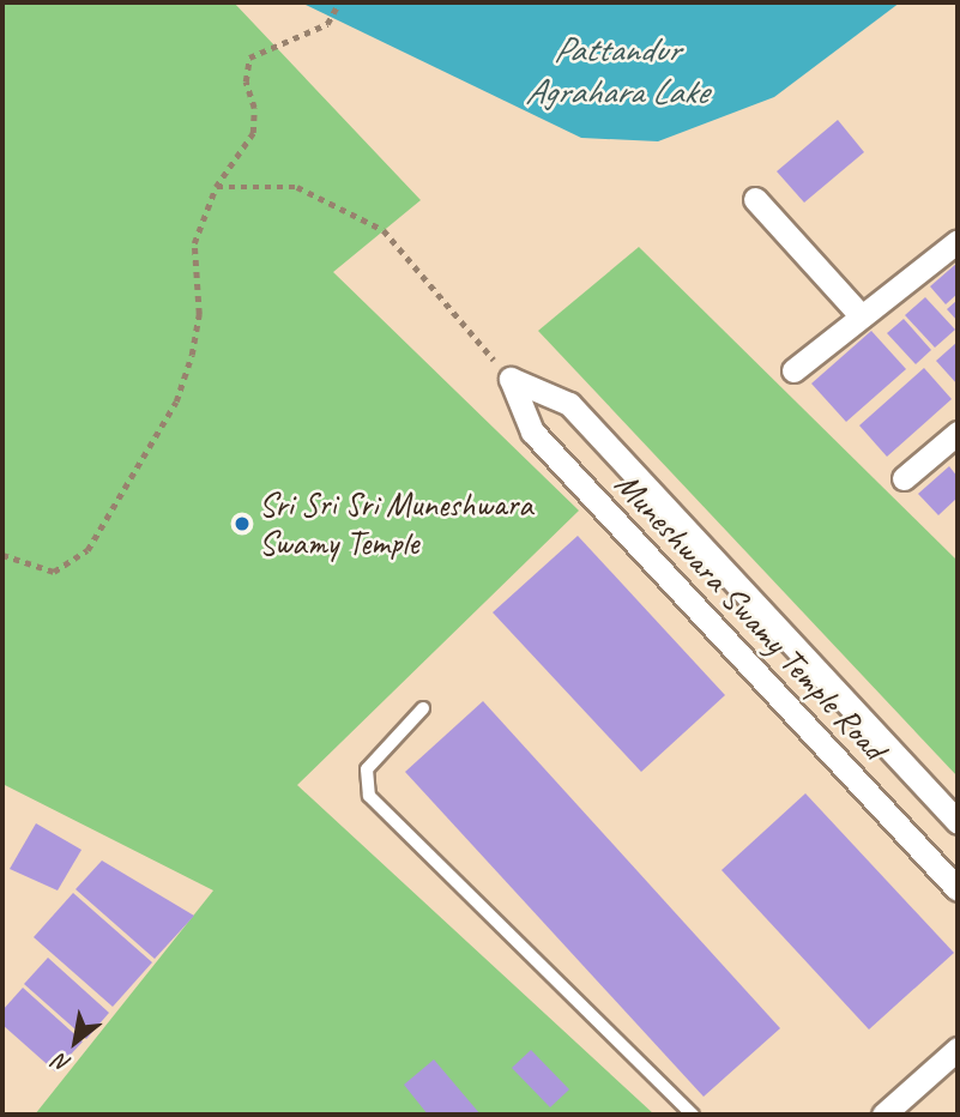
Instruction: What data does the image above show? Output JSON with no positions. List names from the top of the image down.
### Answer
{
  "streets": {
    "street": ["Muneshwara Swamy Temple Road"]
  },
  "water": ["Pattandur Agrahara Lake"],
  "places": ["Sri Sri Sri Muneshwara Swamy Temple"],
  "north": "bottom left"
}
